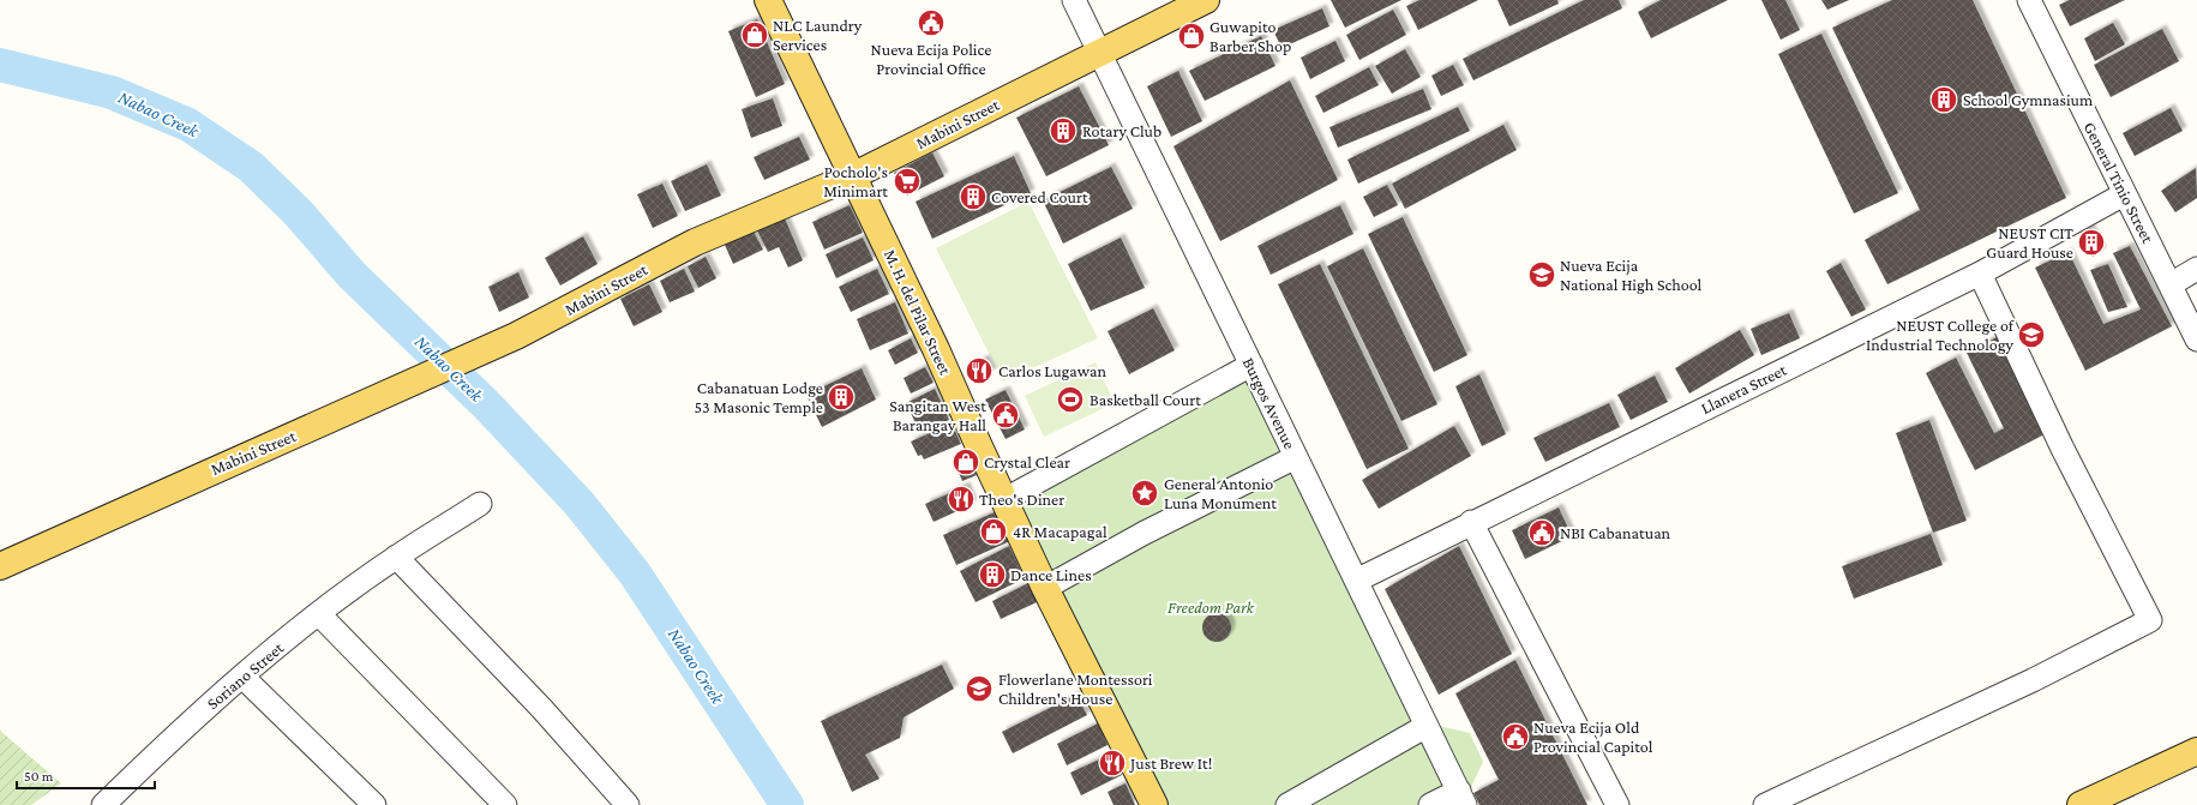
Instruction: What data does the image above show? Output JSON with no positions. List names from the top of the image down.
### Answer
{
  "streets": {
    "main road": ["Mabini Street", "M. H. del Pilar Street"],
    "street": [
      "General Tinio Street",
      "Llanera Street",
      "Burgos Avenue",
      "Soriano Street"
    ]
  },
  "crossings": [
    ["Mabini Street", "M. H. del Pilar Street"],
    ["Mabini Street", "Burgos Avenue"],
    ["General Tinio Street", "Llanera Street"]
  ],
  "water": ["Nabao Creek"],
  "parks": ["Freedom Park"],
  "places": {
    "public building": [
      "Nueva Ecija Police Provincial Office",
      "Sangitan West Barangay Hall",
      "NBI Cabanatuan",
      "Nueva Ecija Old Provincial Capitol"
    ],
    "shop": [
      "NLC Laundry Services",
      "Guwapito Barber Shop",
      "Crystal Clear",
      "4R Macapagal"
    ],
    "building": [
      "School Gymnasium",
      "Rotary Club",
      "Covered Court",
      "NEUST CIT Guard House",
      "Cabanatuan Lodge 53 Masonic Temple",
      "Dance Lines"
    ],
    "supermarket": ["Pocholo's Minimart"],
    "school or university": ["Nueva Ecija National High School", "NEUST College of Industrial Technology", "Flowerlane Montessori Children's House"],
    "restaurant": ["Carlos Lugawan", "Theo's Diner", "Just Brew It!"],
    "sports": ["Basketball Court"],
    "place": ["General Antonio Luna Monument"]
  },
  "scale_bar": "50 m"
}
